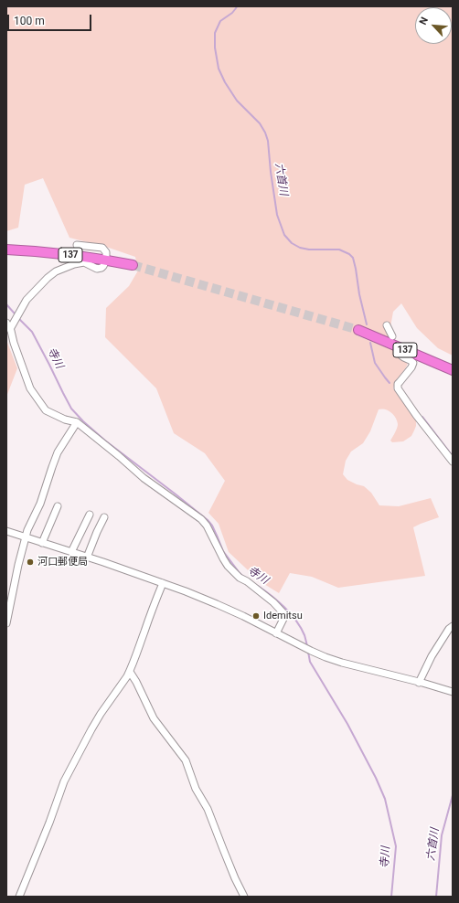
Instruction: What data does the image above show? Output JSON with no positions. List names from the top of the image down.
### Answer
{
  "streets": {
    "highway": ["137"]
  },
  "water": ["六首川", "寺川"],
  "places": ["河口郵便局", "Idemitsu"],
  "scale_bar": "100 m",
  "north": "top left"
}
